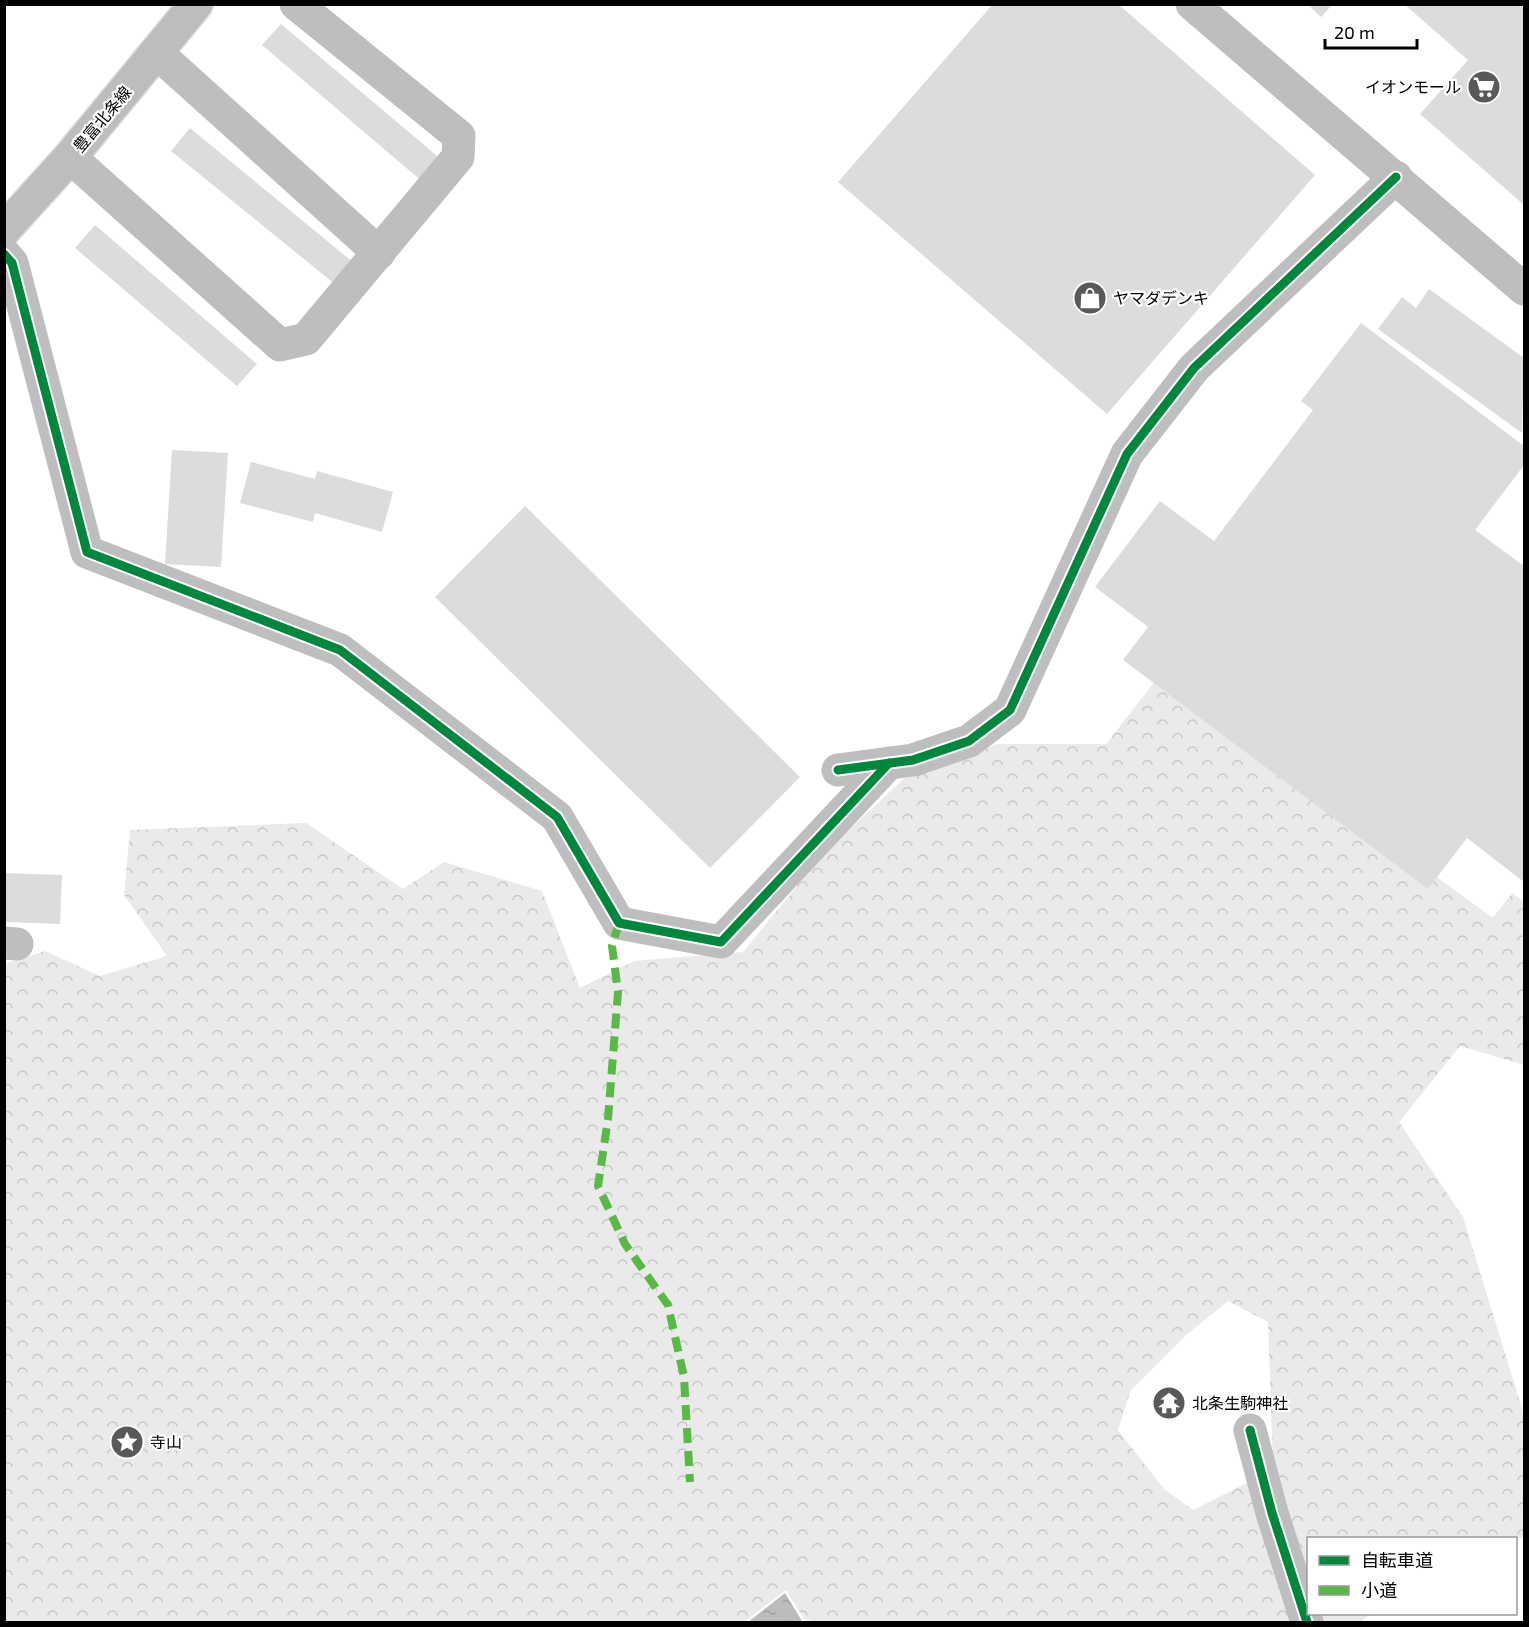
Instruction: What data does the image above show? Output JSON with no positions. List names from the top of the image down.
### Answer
{
  "streets": {
    "main road": ["豊富北条線"]
  },
  "places": {
    "supermarket": ["イオンモール"],
    "shop": ["ヤマダデンキ"],
    "temple": ["北条生駒神社"],
    "place": ["寺山"]
  },
  "legend": ["自転車道", "小道"],
  "scale_bar": "20 m"
}
